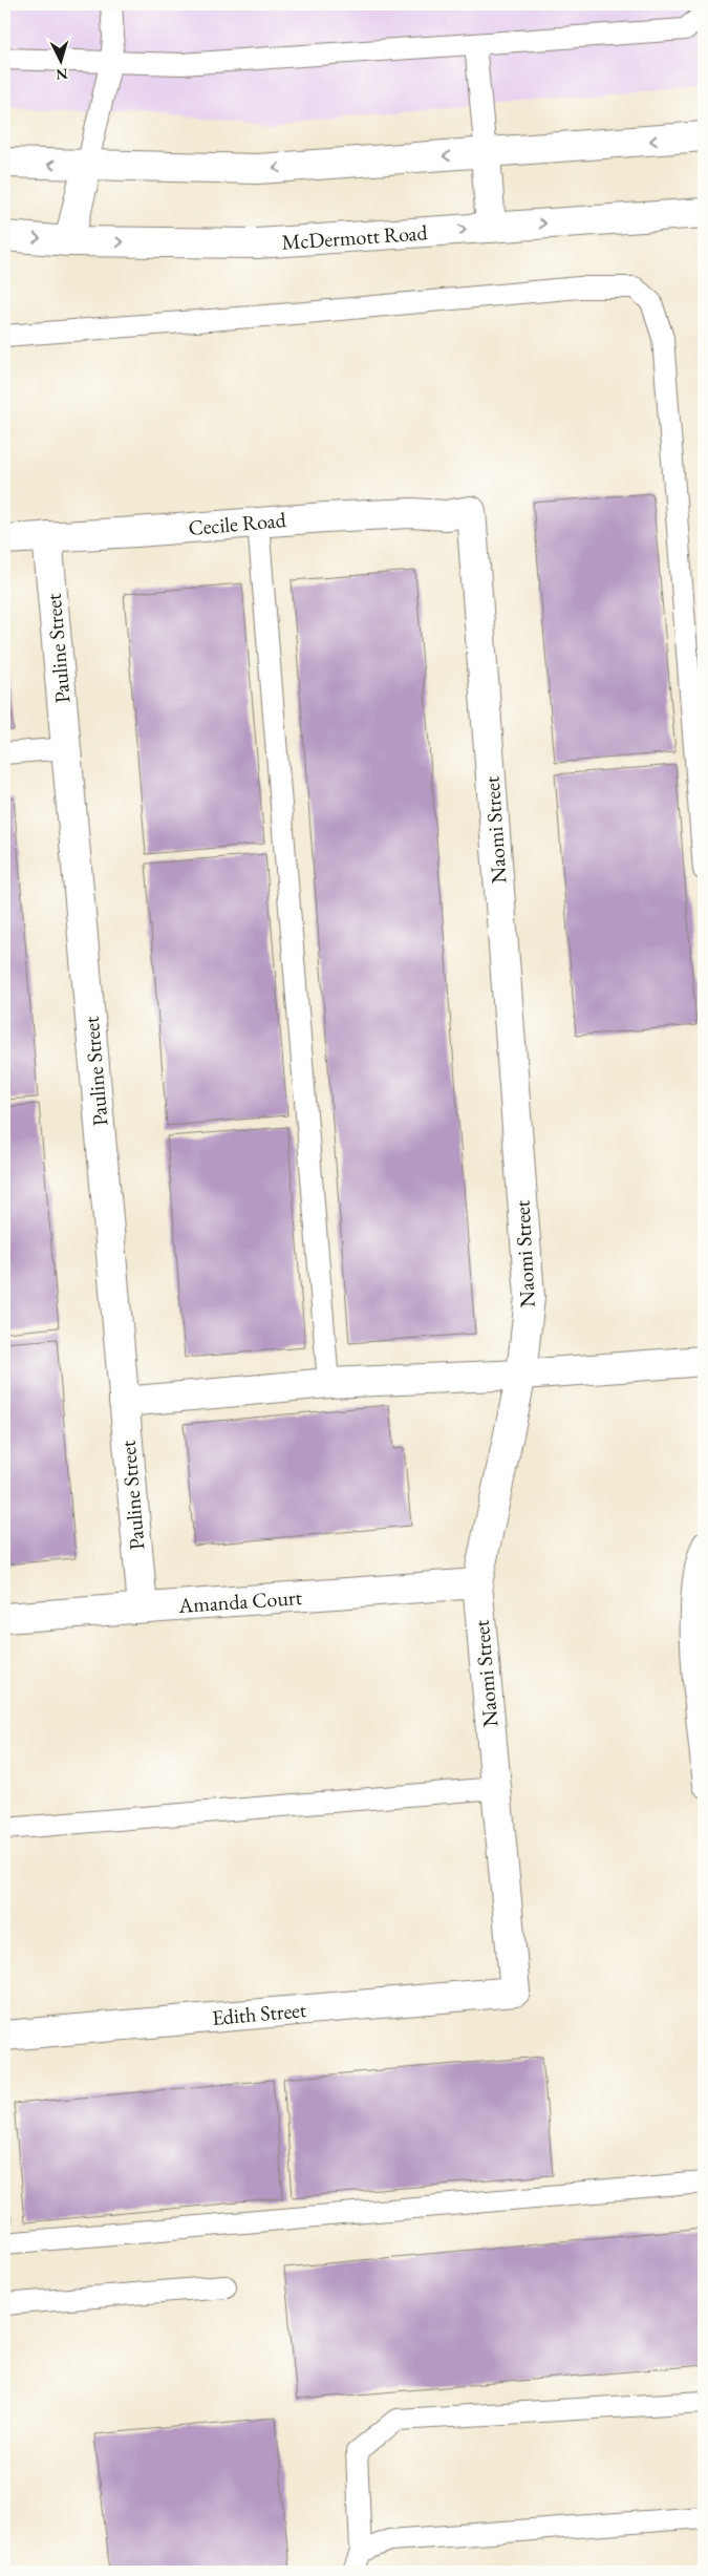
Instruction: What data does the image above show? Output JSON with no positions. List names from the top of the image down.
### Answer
{
  "streets": {
    "street": [
      "McDermott Road",
      "Cecile Road",
      "Pauline Street",
      "Naomi Street",
      "Amanda Court",
      "Edith Street"
    ]
  },
  "crossings": [
    ["Cecile Road", "Pauline Street"],
    ["Cecile Road", "Naomi Street"],
    ["Pauline Street", "Amanda Court"],
    ["Naomi Street", "Amanda Court"],
    ["Naomi Street", "Edith Street"]
  ],
  "north": "bottom"
}
